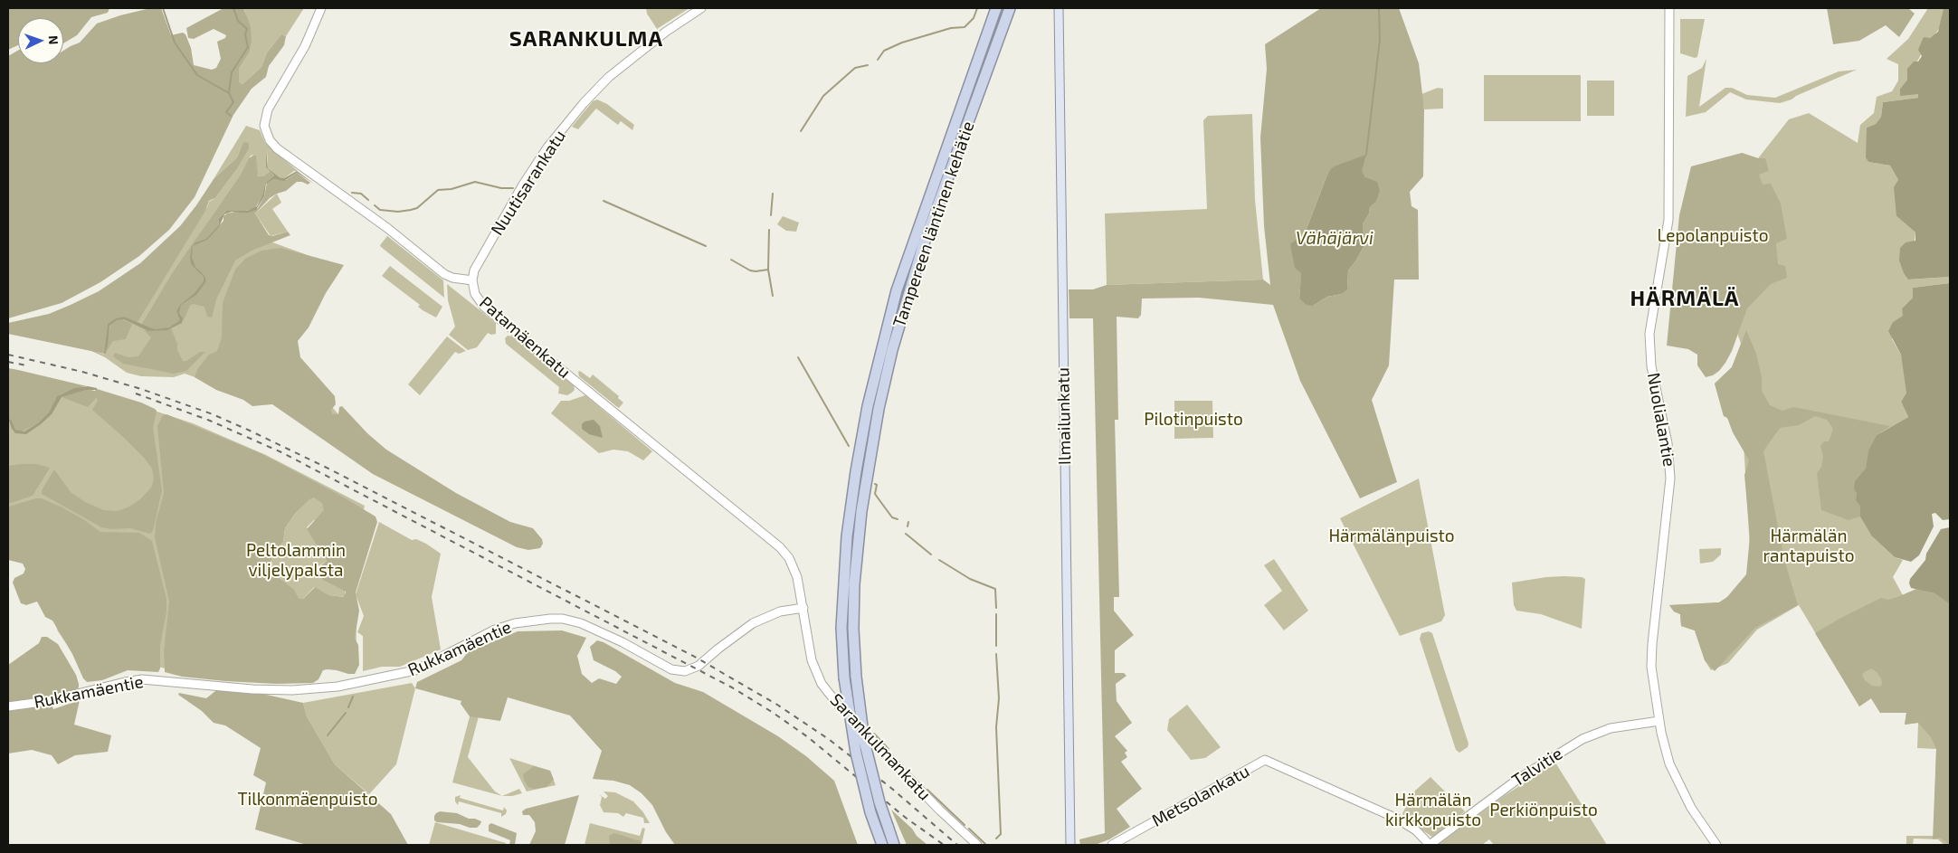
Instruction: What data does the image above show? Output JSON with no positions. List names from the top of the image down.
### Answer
{
  "streets": {
    "highway": ["Tampereen läntinen kehätie"],
    "main road": [
      "Nuutisarankatu",
      "Patamäenkatu",
      "Ilmailunkatu",
      "Nuolialantie",
      "Rukkamäentie",
      "Sarankulmankatu",
      "Talvitie",
      "Metsolankatu"
    ]
  },
  "crossings": [
    ["Nuutisarankatu", "Patamäenkatu"],
    ["Patamäenkatu", "Rukkamäentie"],
    ["Patamäenkatu", "Sarankulmankatu"],
    ["Nuolialantie", "Talvitie"],
    ["Rukkamäentie", "Sarankulmankatu"],
    ["Talvitie", "Metsolankatu"]
  ],
  "districts": ["SARANKULMA", "HÄRMÄLÄ"],
  "water": ["Vähäjärvi"],
  "parks": [
    "Lepolanpuisto",
    "Pilotinpuisto",
    "Härmälänpuisto",
    "Härmälän rantapuisto",
    "Peltolammin viljelypalsta",
    "Tilkonmäenpuisto",
    "Härmälän kirkkopuisto",
    "Perkiönpuisto"
  ],
  "north": "right"
}
